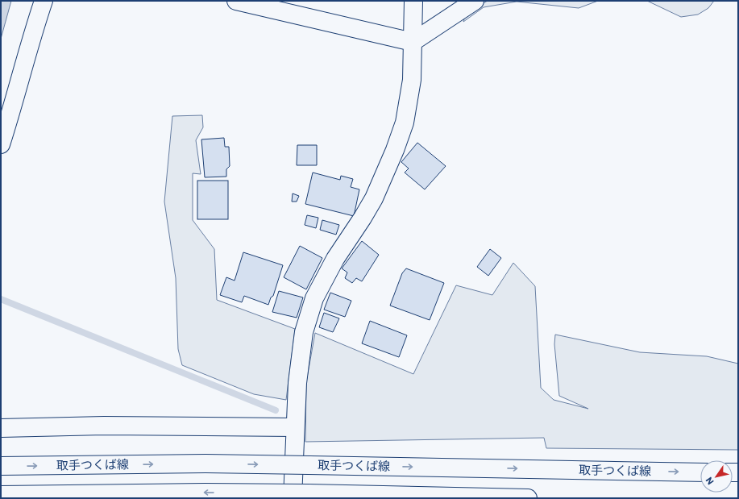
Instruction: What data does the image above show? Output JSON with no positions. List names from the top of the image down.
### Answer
{
  "streets": {
    "main road": ["取手つくば線"]
  },
  "north": "bottom left"
}
